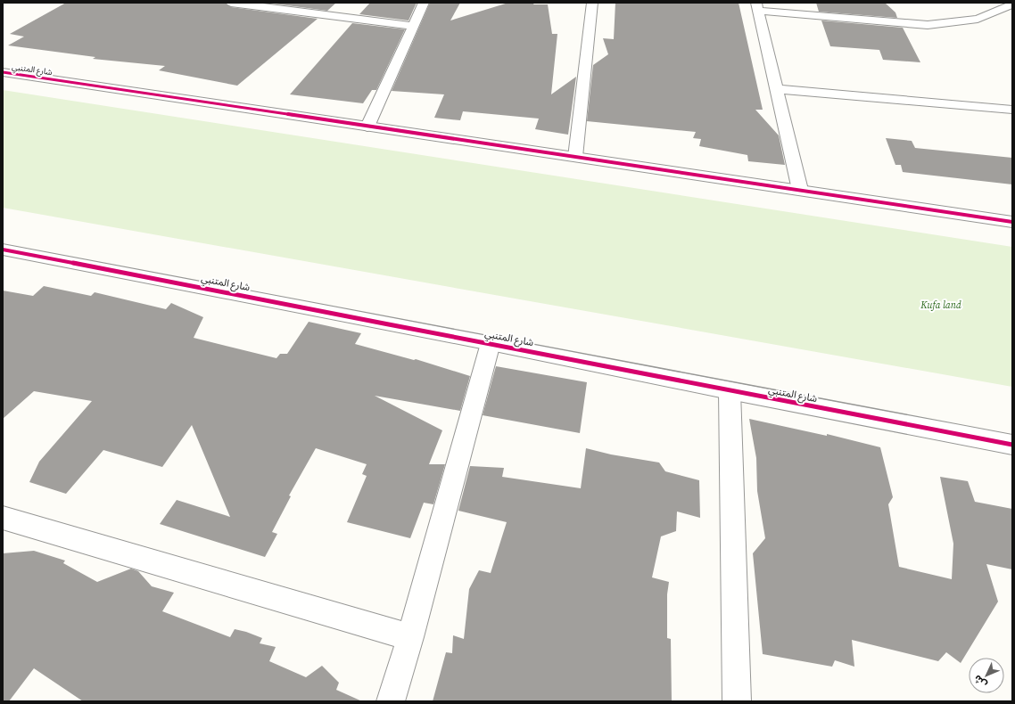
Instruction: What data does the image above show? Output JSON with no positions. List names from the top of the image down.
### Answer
{
  "streets": {
    "street": ["شارع المتنبي"]
  },
  "parks": ["Kufa land"],
  "north": "bottom left"
}
